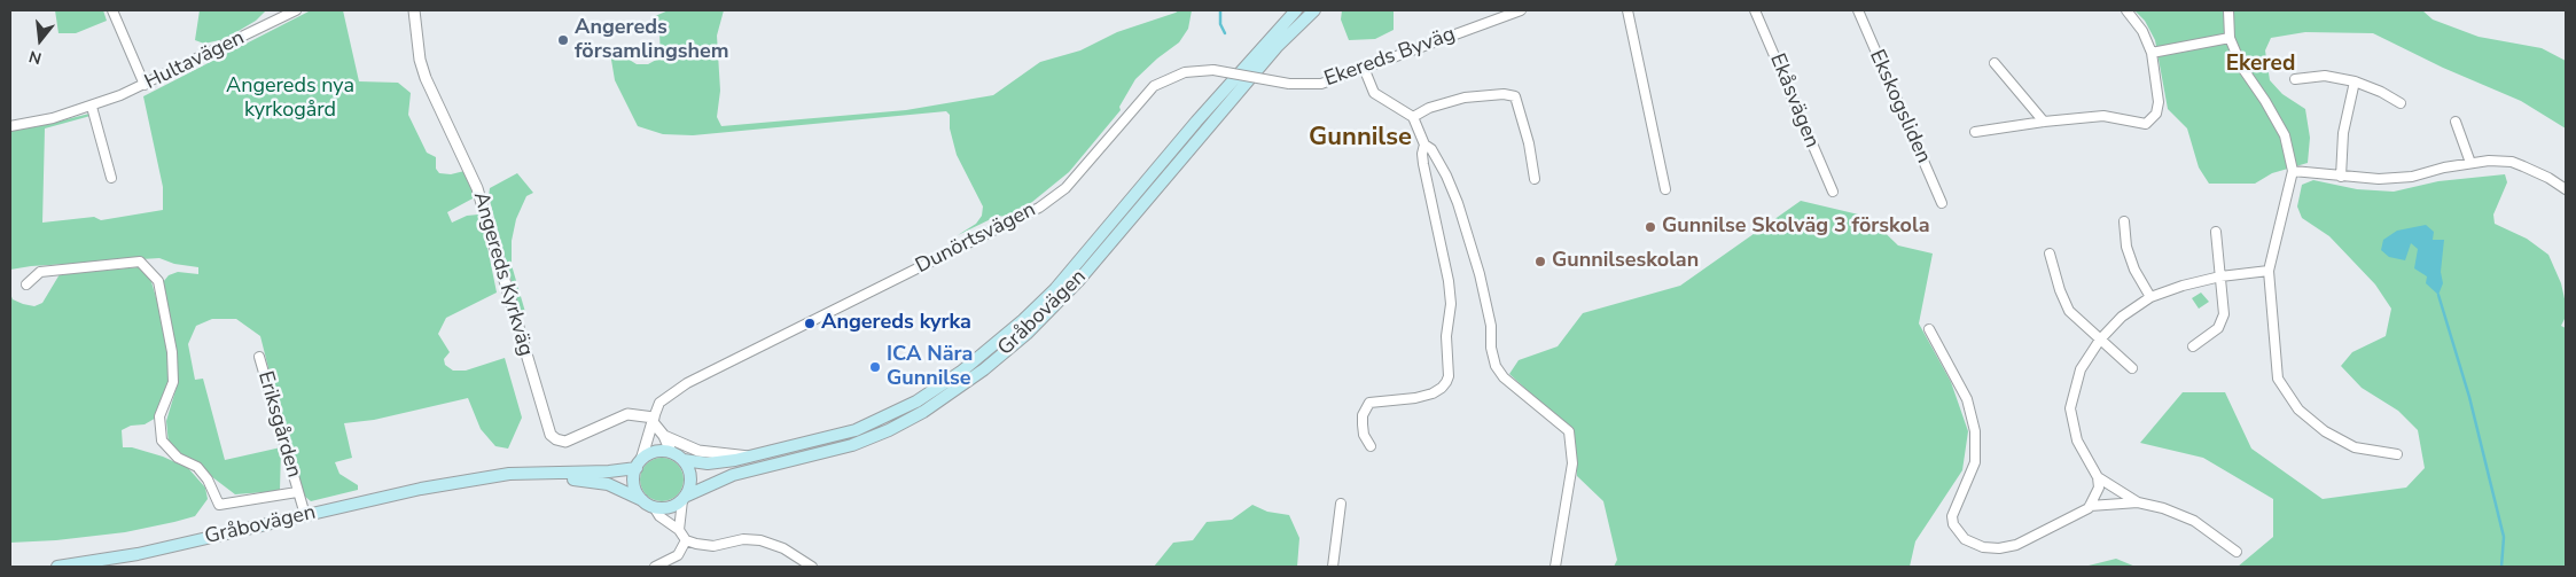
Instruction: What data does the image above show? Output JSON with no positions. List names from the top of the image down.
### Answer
{
  "streets": {
    "main road": ["Gråbovägen"],
    "street": [
      "Ekereds Byväg",
      "Hultavägen",
      "Ekåsvägen",
      "Ekskogsliden",
      "Dunörtsvägen",
      "Angereds Kyrkväg",
      "Eriksgården"
    ]
  },
  "crossings": [
    ["Ekereds Byväg", "Dunörtsvägen"],
    ["Dunörtsvägen", "Angereds Kyrkväg"],
    ["Dunörtsvägen", "Gråbovägen"],
    ["Gråbovägen", "Eriksgården"]
  ],
  "districts": ["Ekered", "Gunnilse"],
  "parks": ["Angereds nya kyrkogård"],
  "places": [
    "Angereds församlingshem",
    "Gunnilse Skolväg 3 förskola",
    "Gunnilseskolan",
    "Angereds kyrka",
    "ICA Nära Gunnilse"
  ],
  "north": "bottom"
}
